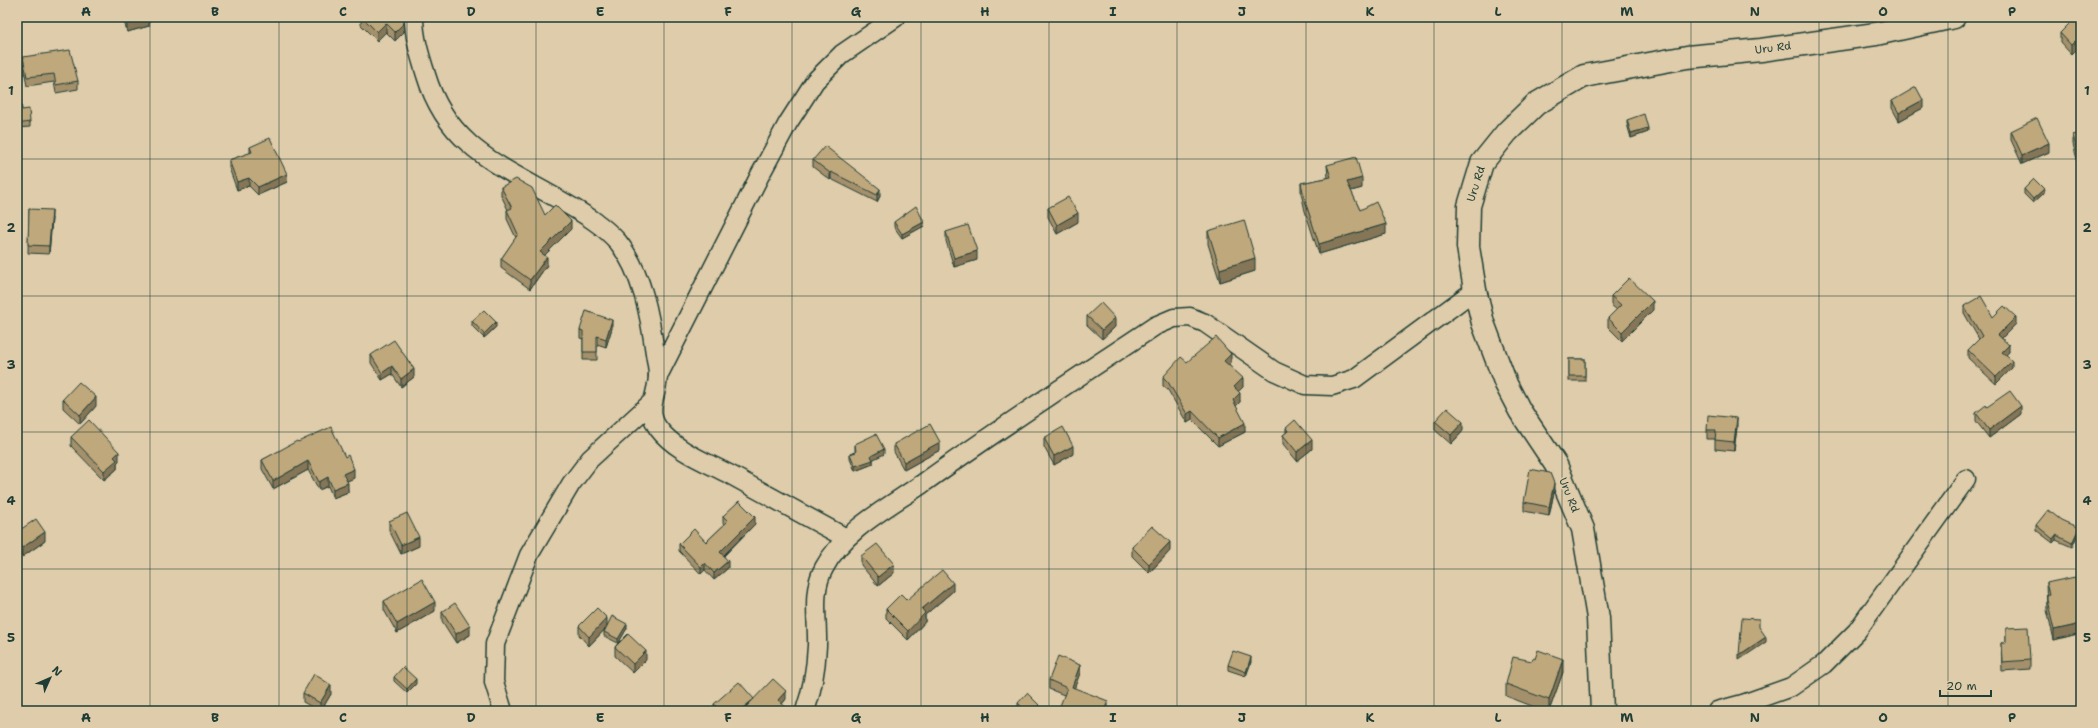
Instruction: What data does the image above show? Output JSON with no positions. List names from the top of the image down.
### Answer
{
  "streets": {
    "street": ["Uru Rd"]
  },
  "scale_bar": "20 m",
  "north": "top right",
  "grid": {
    "columns": [
      "A",
      "B",
      "C",
      "D",
      "E",
      "F",
      "G",
      "H",
      "I",
      "J",
      "K",
      "L",
      "M",
      "N",
      "O",
      "P"
    ],
    "rows": [
      "1",
      "2",
      "3",
      "4",
      "5"
    ]
  }
}
